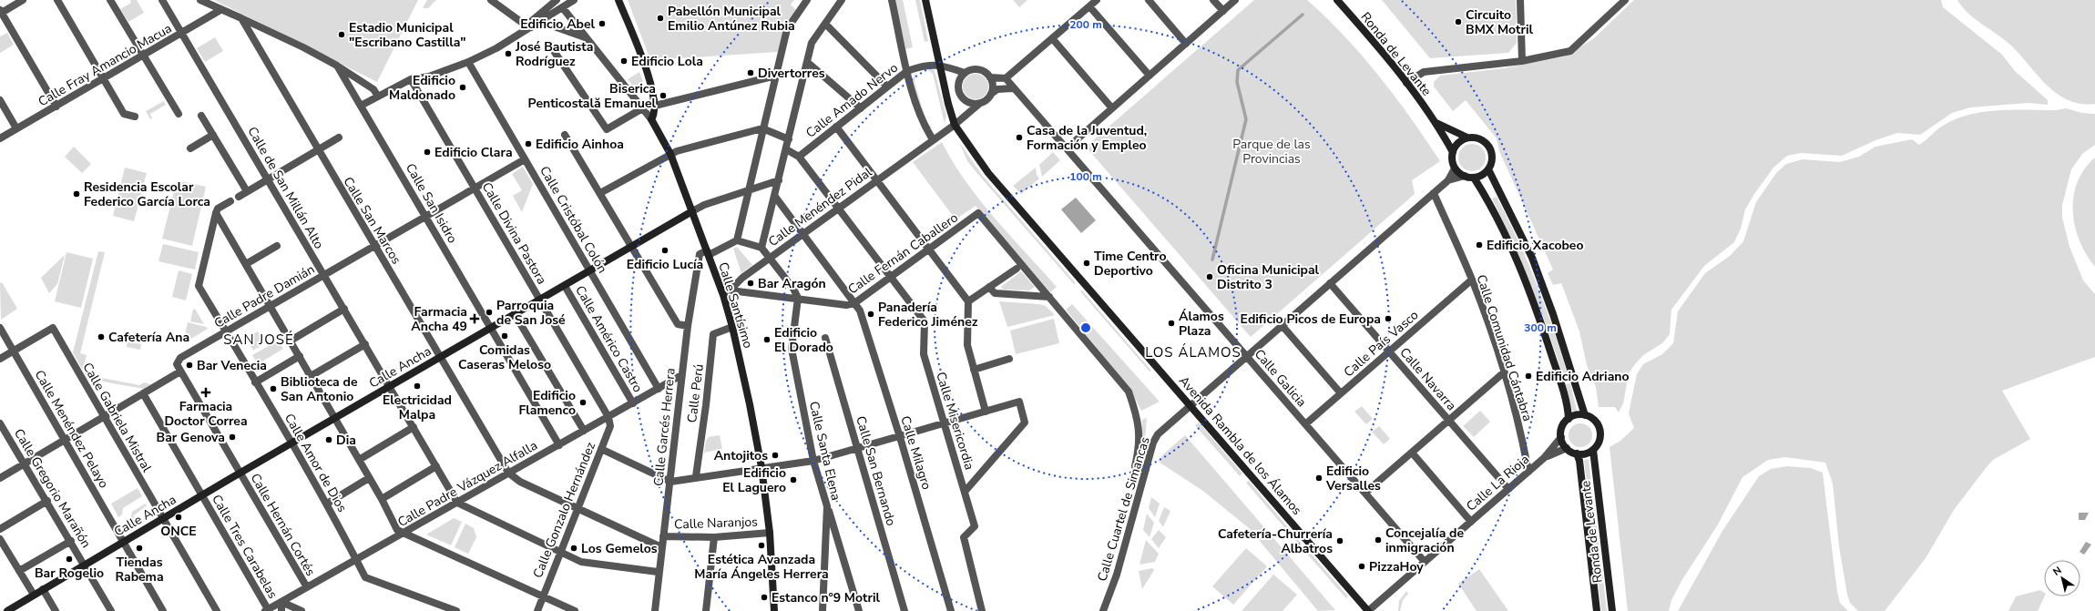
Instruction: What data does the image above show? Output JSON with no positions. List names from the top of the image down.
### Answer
{
  "streets": {
    "main road": [
      "Ronda de Levante",
      "Calle Santísimo",
      "Calle Ancha",
      "Avenida Rambla de los Álamos"
    ],
    "street": [
      "Calle Fray Amancio Macua",
      "Calle Amado Nervo",
      "Calle de San Millán Alto",
      "Calle San Isidro",
      "Calle Menéndez Pidal",
      "Calle Cristóbal Colón",
      "Calle San Marcos",
      "Calle Divina Pastora",
      "Calle Fernán Caballero",
      "Calle Padre Damián",
      "Calle Américo Castro",
      "Calle País Vasco",
      "Calle Comunidad Cántabra",
      "Calle Galicia",
      "Calle Navarra",
      "Calle Perú",
      "Calle Gabriela Mistral",
      "Calle Misericordia",
      "Calle Garcés Herrera",
      "Calle Menéndez Pelayo",
      "Calle Santa Elena",
      "Calle Milagro",
      "Calle Amor de Dios",
      "Calle San Bernando",
      "Calle La Rioja",
      "Calle Padre Vázquez Alfalla",
      "Calle Gregorio Marañón",
      "Calle Cuartel de Simancas",
      "Calle Gonzalo Hernández",
      "Calle Naranjos",
      "Calle Hernán Cortés",
      "Calle Tres Carabelas"
    ]
  },
  "crossings": [
    ["Ronda de Levante", "Calle La Rioja"],
    ["Calle Fray Amancio Macua", "Calle de San Millán Alto"],
    ["Calle Amado Nervo", "Calle Menéndez Pidal"],
    ["Calle Amado Nervo", "Avenida Rambla de los Álamos"],
    ["Calle de San Millán Alto", "Calle Padre Damián"],
    ["Calle de San Millán Alto", "Calle Ancha"],
    ["Calle de San Millán Alto", "Calle Padre Vázquez Alfalla"],
    ["Calle San Isidro", "Calle Padre Damián"],
    ["Calle San Isidro", "Calle Ancha"],
    ["Calle San Isidro", "Calle Padre Vázquez Alfalla"],
    ["Calle Menéndez Pidal", "Calle Fernán Caballero"],
    ["Calle Menéndez Pidal", "Calle Santísimo"],
    ["Calle Menéndez Pidal", "Avenida Rambla de los Álamos"],
    ["Calle Menéndez Pidal", "Calle Milagro"],
    ["Calle Cristóbal Colón", "Calle Padre Damián"],
    ["Calle Cristóbal Colón", "Calle Ancha"],
    ["Calle Cristóbal Colón", "Calle Padre Vázquez Alfalla"],
    ["Calle San Marcos", "Calle Padre Damián"],
    ["Calle San Marcos", "Calle Ancha"],
    ["Calle San Marcos", "Calle Padre Vázquez Alfalla"],
    ["Calle Divina Pastora", "Calle Padre Damián"],
    ["Calle Divina Pastora", "Calle Ancha"],
    ["Calle Divina Pastora", "Calle Padre Vázquez Alfalla"],
    ["Calle Divina Pastora", "Calle Gonzalo Hernández"],
    ["Calle Fernán Caballero", "Calle Misericordia"],
    ["Calle Fernán Caballero", "Calle Santa Elena"],
    ["Calle Fernán Caballero", "Calle Milagro"],
    ["Calle Padre Damián", "Calle Amor de Dios"],
    ["Calle Padre Damián", "Calle Hernán Cortés"],
    ["Calle Santísimo", "Calle Ancha"],
    ["Calle Santísimo", "Calle Perú"],
    ["Calle Santísimo", "Calle Garcés Herrera"],
    ["Calle Santísimo", "Calle Naranjos"],
    ["Calle Américo Castro", "Calle Ancha"],
    ["Calle Américo Castro", "Calle Padre Vázquez Alfalla"],
    ["Calle País Vasco", "Calle Comunidad Cántabra"],
    ["Calle País Vasco", "Calle Galicia"],
    ["Calle País Vasco", "Calle Navarra"],
    ["Calle Comunidad Cántabra", "Calle La Rioja"],
    ["Calle Comunidad Cántabra", "Calle Cuartel de Simancas"],
    ["Calle Ancha", "Calle Gabriela Mistral"],
    ["Calle Ancha", "Calle Menéndez Pelayo"],
    ["Calle Ancha", "Calle Amor de Dios"],
    ["Calle Ancha", "Calle Gregorio Marañón"],
    ["Calle Ancha", "Calle Hernán Cortés"],
    ["Calle Ancha", "Calle Tres Carabelas"],
    ["Calle Galicia", "Calle La Rioja"],
    ["Calle Galicia", "Calle Cuartel de Simancas"],
    ["Calle Navarra", "Calle La Rioja"],
    ["Calle Navarra", "Calle Cuartel de Simancas"],
    ["Calle Gabriela Mistral", "Calle Menéndez Pelayo"],
    ["Calle Garcés Herrera", "Calle Padre Vázquez Alfalla"],
    ["Calle Garcés Herrera", "Calle Naranjos"],
    ["Avenida Rambla de los Álamos", "Calle La Rioja"],
    ["Avenida Rambla de los Álamos", "Calle Cuartel de Simancas"],
    ["Calle Amor de Dios", "Calle Padre Vázquez Alfalla"],
    ["Calle Padre Vázquez Alfalla", "Calle Gonzalo Hernández"],
    ["Calle Padre Vázquez Alfalla", "Calle Hernán Cortés"],
    ["Calle Padre Vázquez Alfalla", "Calle Tres Carabelas"]
  ],
  "districts": ["SAN JOSÉ", "LOS ÁLAMOS"],
  "parks": ["Parque de las Provincias"],
  "places": {
    "other": [
      "Pabellón Municipal Emilio Antúnez Rubia",
      "Circuito BMX Motril",
      "Edificio Abel",
      "Estadio Municipal \"Escribano Castilla\"",
      "José Bautista Rodríguez",
      "Edificio Lola",
      "Divertorres",
      "Edificio Maldonado",
      "Biserica Penticostală Emanuel",
      "Casa de la Juventud, Formación y Empleo",
      "Edificio Ainhoa",
      "Edificio Clara",
      "Residencia Escolar Federico García Lorca",
      "Edificio Xacobeo",
      "Edificio Lucía",
      "Time Centro Deportivo",
      "Oficina Municipal Distrito 3",
      "Bar Aragón",
      "Parroquia de San José",
      "Panadería Federico Jiménez",
      "Edificio Picos de Europa",
      "Álamos Plaza",
      "Comidas Caseras Meloso",
      "Cafetería Ana",
      "Edificio El Dorado",
      "Bar Venecia",
      "Edificio Adriano",
      "Electricidad Malpa",
      "Biblioteca de San Antonio",
      "Edificio Flamenco",
      "Bar Genova",
      "Dia",
      "Antojitos",
      "Edificio Versalles",
      "Edificio El Laguero",
      "ONCE",
      "Concejalía de inmigración",
      "Cafetería-Churrería Albatros",
      "Estética Avanzada María Ángeles Herrera",
      "Tiendas Rabema",
      "Los Gemelos",
      "Bar Rogelio",
      "PizzaHoy",
      "Estanco n°9 Motril"
    ],
    "health": ["Farmacia Ancha 49", "Farmacia Doctor Correa"]
  },
  "north": "top left",
  "rings": ["200 m", "100 m", "300 m"]
}
